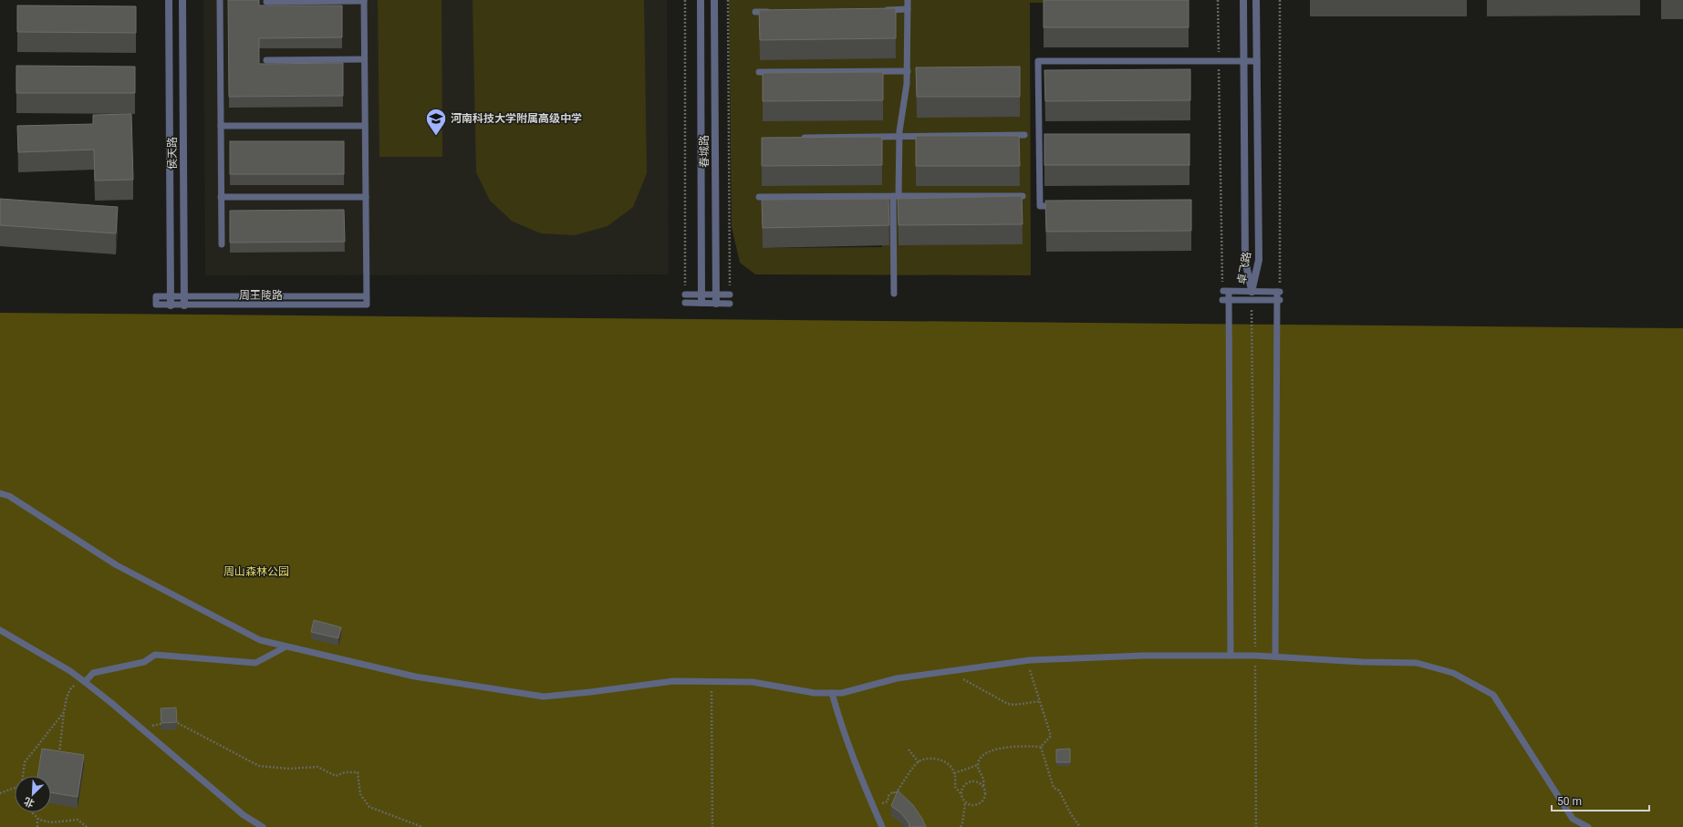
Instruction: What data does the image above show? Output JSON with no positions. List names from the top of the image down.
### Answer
{
  "streets": {
    "street": ["春城路", "侯天路", "卓飞路"],
    "lane": ["周王陵路"]
  },
  "crossings": [
    ["侯天路", "周王陵路"]
  ],
  "parks": ["周山森林公园"],
  "places": {
    "school or university": ["河南科技大学附属高级中学"]
  },
  "scale_bar": "50 m",
  "north": "bottom left"
}
